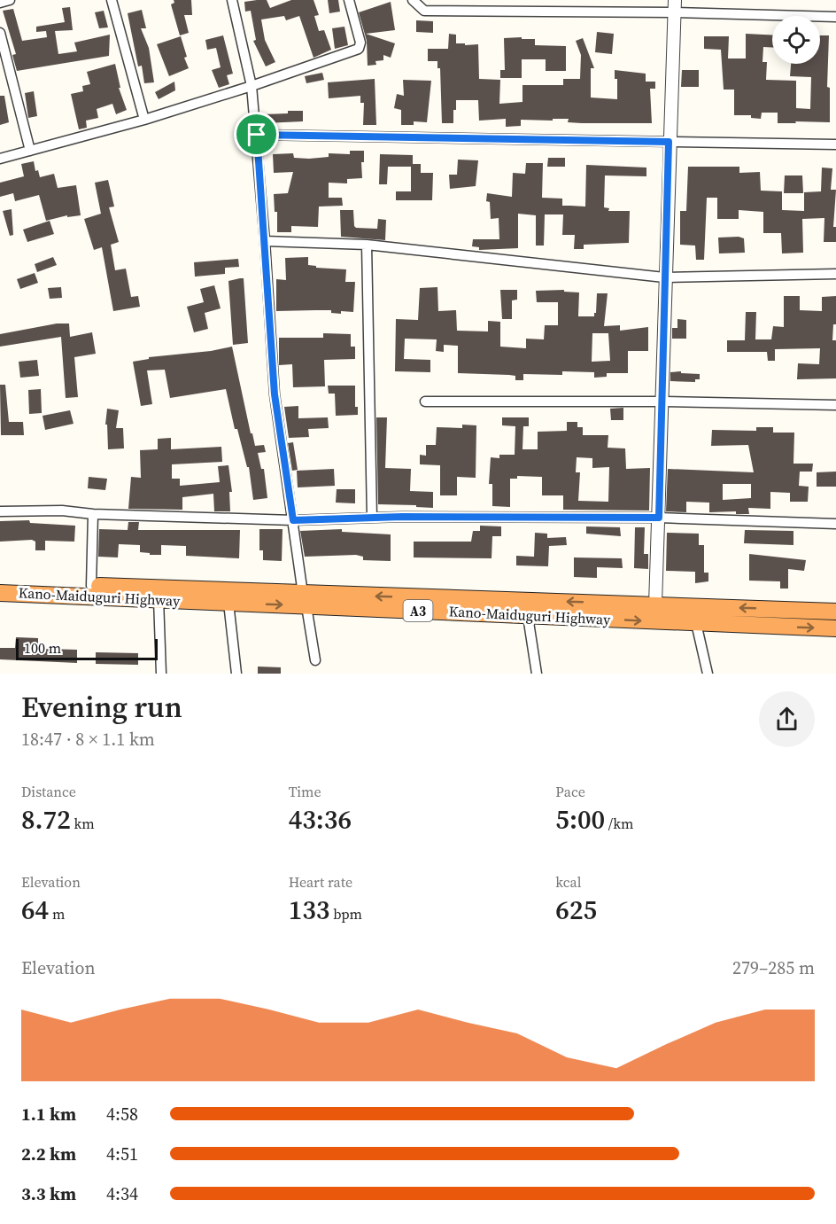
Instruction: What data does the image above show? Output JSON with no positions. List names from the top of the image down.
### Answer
{
  "streets": {
    "highway": ["Kano-Maiduguri Highway", "A3"]
  },
  "scale_bar": "100 m",
  "page": {
    "scale": "100 m",
    "heading": ["Evening run", "18:47 · 8 × 1.1 km"],
    "stats": [
      ["Distance", "8.72 km"],
      ["Time", "43:36"],
      ["Pace", "5:00 /km"],
      ["Elevation", "64 m"],
      ["Heart rate", "133 bpm"],
      ["kcal", "625"]
    ],
    "chart": ["Elevation", "279–285 m"],
    "list": [
      {
        "name": "1.1 km",
        "note": "4:58"
      },
      {
        "name": "2.2 km",
        "note": "4:51"
      },
      {
        "name": "3.3 km",
        "note": "4:34"
      }
    ]
  }
}
